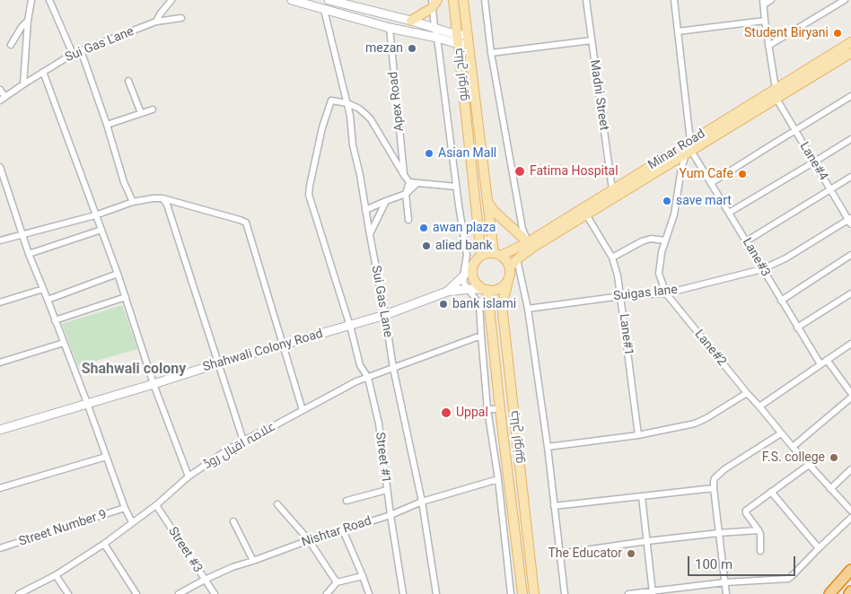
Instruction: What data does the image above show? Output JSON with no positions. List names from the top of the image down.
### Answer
{
  "streets": {
    "main road": ["جناح ایونیو", "Minar Road", "Shahwali Colony Road"],
    "street": [
      "Sui Gas Lane",
      "Madni Street",
      "Apex Road",
      "Lane#4",
      "Lane#3",
      "Suigas lane",
      "Lane#1",
      "Lane#2",
      "علامہ اقبال روڈ",
      "Street #1",
      "Street Number 9",
      "Nishtar Road",
      "Street #3"
    ]
  },
  "crossings": [
    ["Sui Gas Lane", "Shahwali Colony Road"],
    ["Sui Gas Lane", "علامہ اقبال روڈ"],
    ["Sui Gas Lane", "Street #1"],
    ["Sui Gas Lane", "Nishtar Road"],
    ["جناح ایونیو", "Minar Road"],
    ["جناح ایونیو", "Shahwali Colony Road"],
    ["Madni Street", "Minar Road"],
    ["Minar Road", "Lane#4"],
    ["Minar Road", "Lane#3"],
    ["Minar Road", "Lane#1"],
    ["Minar Road", "Lane#2"],
    ["Minar Road", "Shahwali Colony Road"],
    ["Lane#4", "Suigas lane"],
    ["Lane#3", "Suigas lane"],
    ["Lane#3", "Lane#2"],
    ["Suigas lane", "Lane#1"],
    ["Suigas lane", "Lane#2"],
    ["Shahwali Colony Road", "Street #1"],
    ["علامہ اقبال روڈ", "Street #1"],
    ["علامہ اقبال روڈ", "Street #3"],
    ["Street #1", "Nishtar Road"],
    ["Nishtar Road", "Street #3"]
  ],
  "districts": ["Shahwali colony"],
  "places": [
    "Student Biryani",
    "mezan",
    "Asian Mall",
    "Fatima Hospital",
    "Yum Cafe",
    "save mart",
    "awan plaza",
    "alied bank",
    "bank islami",
    "Uppal",
    "F.S. college",
    "The Educator"
  ],
  "scale_bar": "100 m"
}
